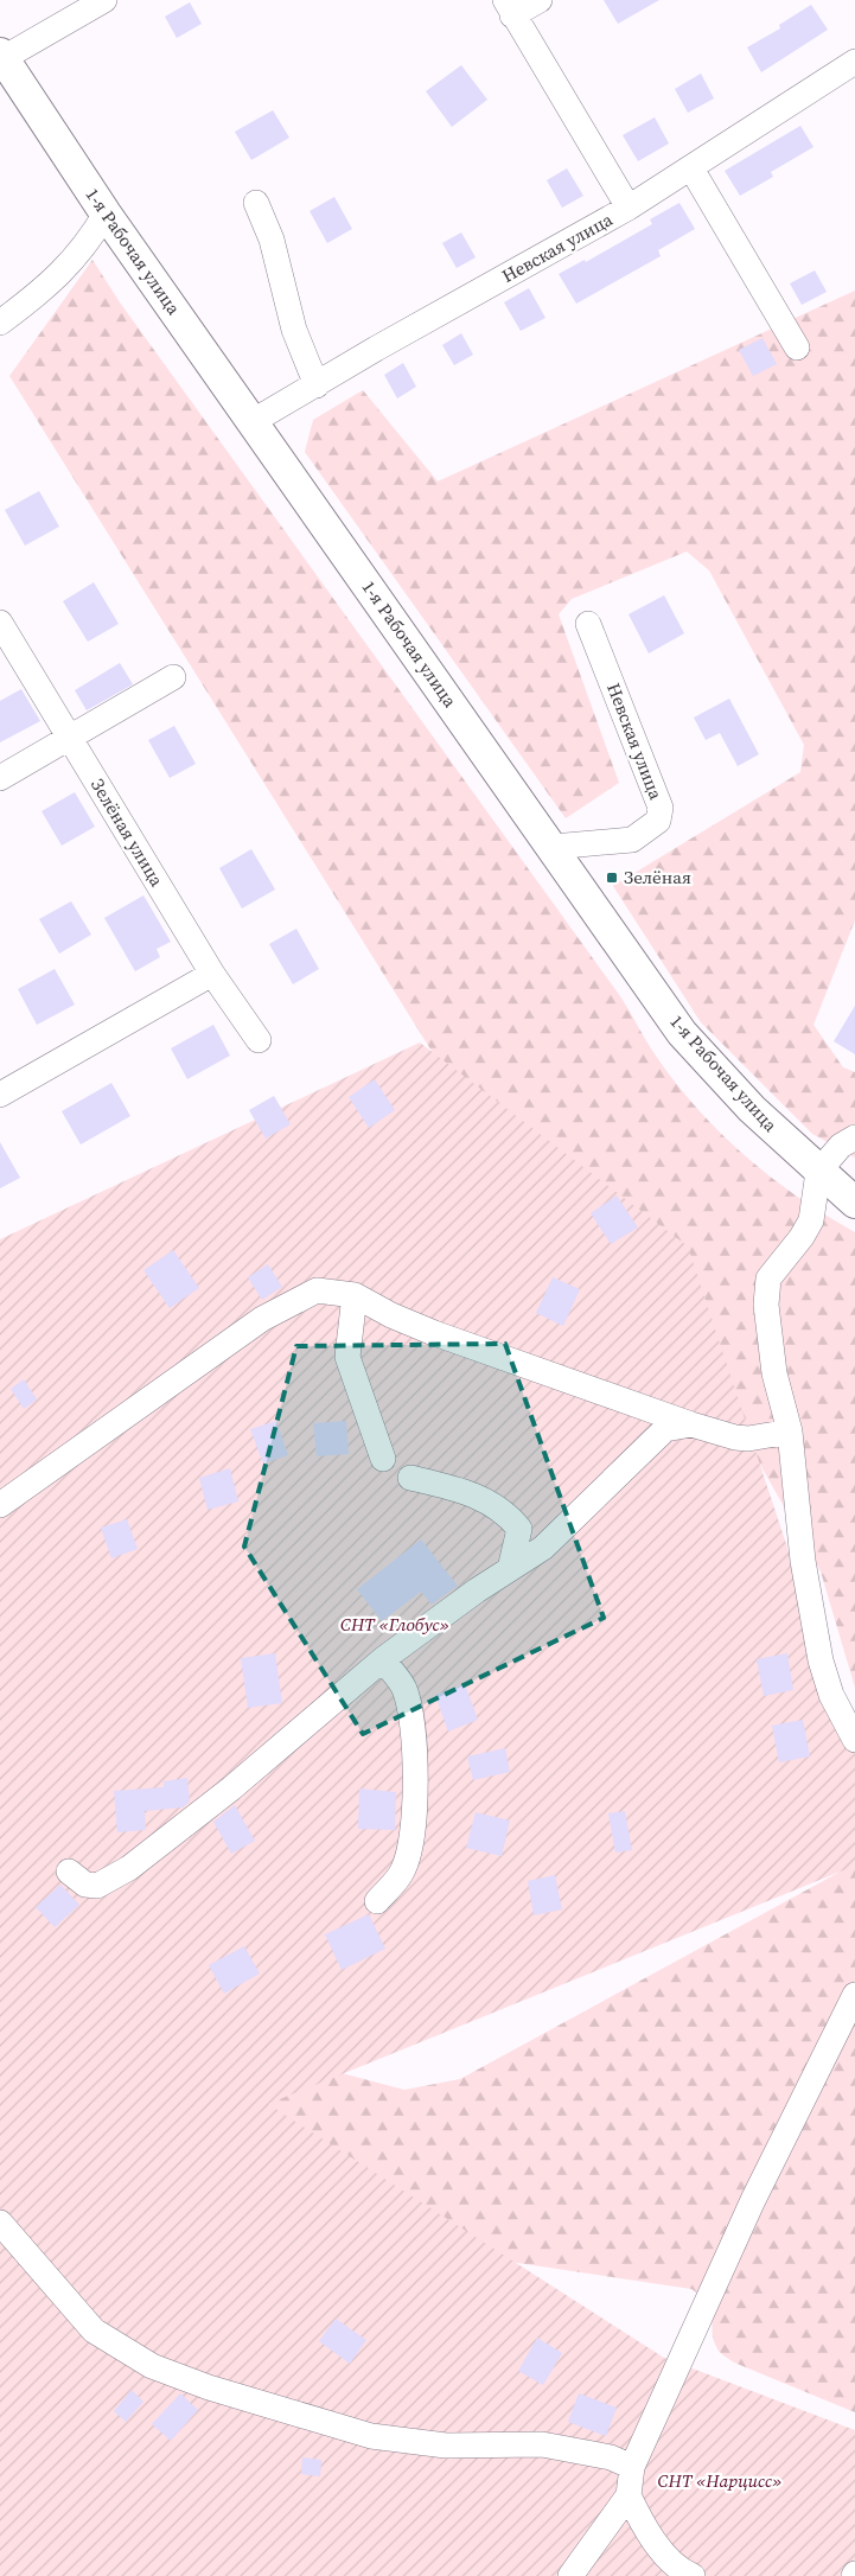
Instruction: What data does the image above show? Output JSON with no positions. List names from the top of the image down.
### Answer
{
  "streets": {
    "main road": ["1-я Рабочая улица"],
    "street": ["Невская улица", "Зелёная улица"]
  },
  "crossings": [
    ["Невская улица", "1-я Рабочая улица"]
  ],
  "parks": ["СНТ «Глобус»", "СНТ «Нарцисс»"],
  "places": {
    "transit": ["Зелёная"]
  }
}
